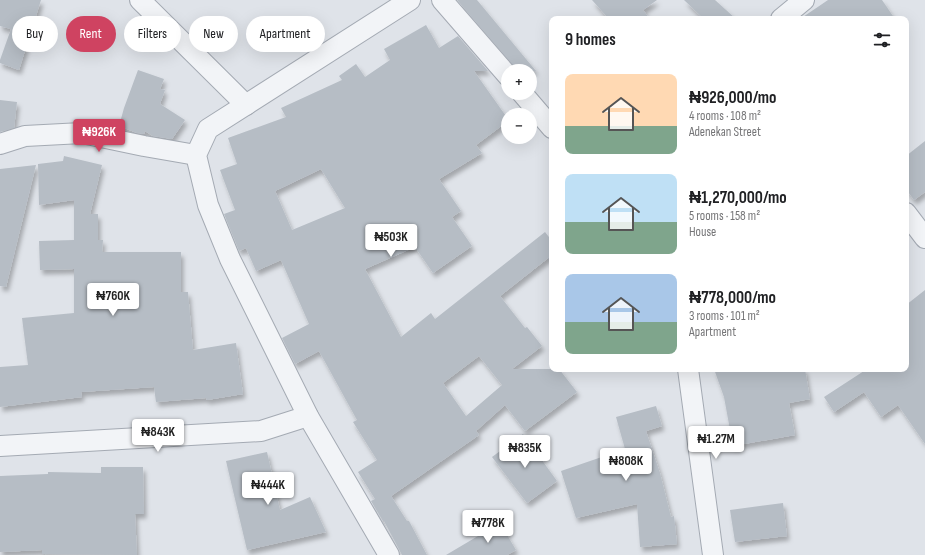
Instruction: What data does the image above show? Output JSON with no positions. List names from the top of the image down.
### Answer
{
  "page": {
    "chip": [
      "Buy",
      "Rent",
      "Filters",
      "New",
      "Apartment"
    ],
    "heading": "9 homes",
    "map_buttons": ["+", "−"],
    "list": [
      {
        "name": "₦926,000/mo",
        "note": "4 rooms · 108 m² · Adenekan Street"
      },
      {
        "name": "₦1,270,000/mo",
        "note": "5 rooms · 158 m² · House"
      },
      {
        "name": "₦778,000/mo",
        "note": "3 rooms · 101 m² · Apartment"
      }
    ],
    "price": [
      "₦926K",
      "₦503K",
      "₦760K",
      "₦843K",
      "₦1.27M",
      "₦835K",
      "₦808K",
      "₦444K",
      "₦778K"
    ]
  }
}
